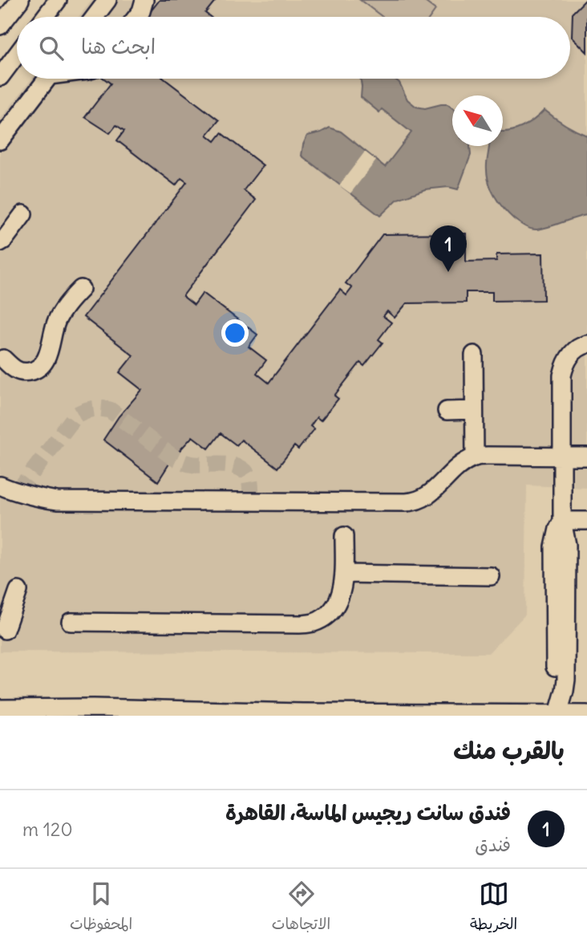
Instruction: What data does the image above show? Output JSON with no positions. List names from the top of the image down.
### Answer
{
  "north": "top left",
  "page": {
    "search": "ابحث هنا",
    "pins": "1",
    "heading": "بالقرب منك",
    "list": [
      {
        "mark": "1",
        "name": "فندق سانت ريجيس الماسة، القاهرة",
        "note": "فندق",
        "value": "120 m"
      }
    ],
    "nav": ["الخريطة", "الاتجاهات", "المحفوظات"]
  }
}
